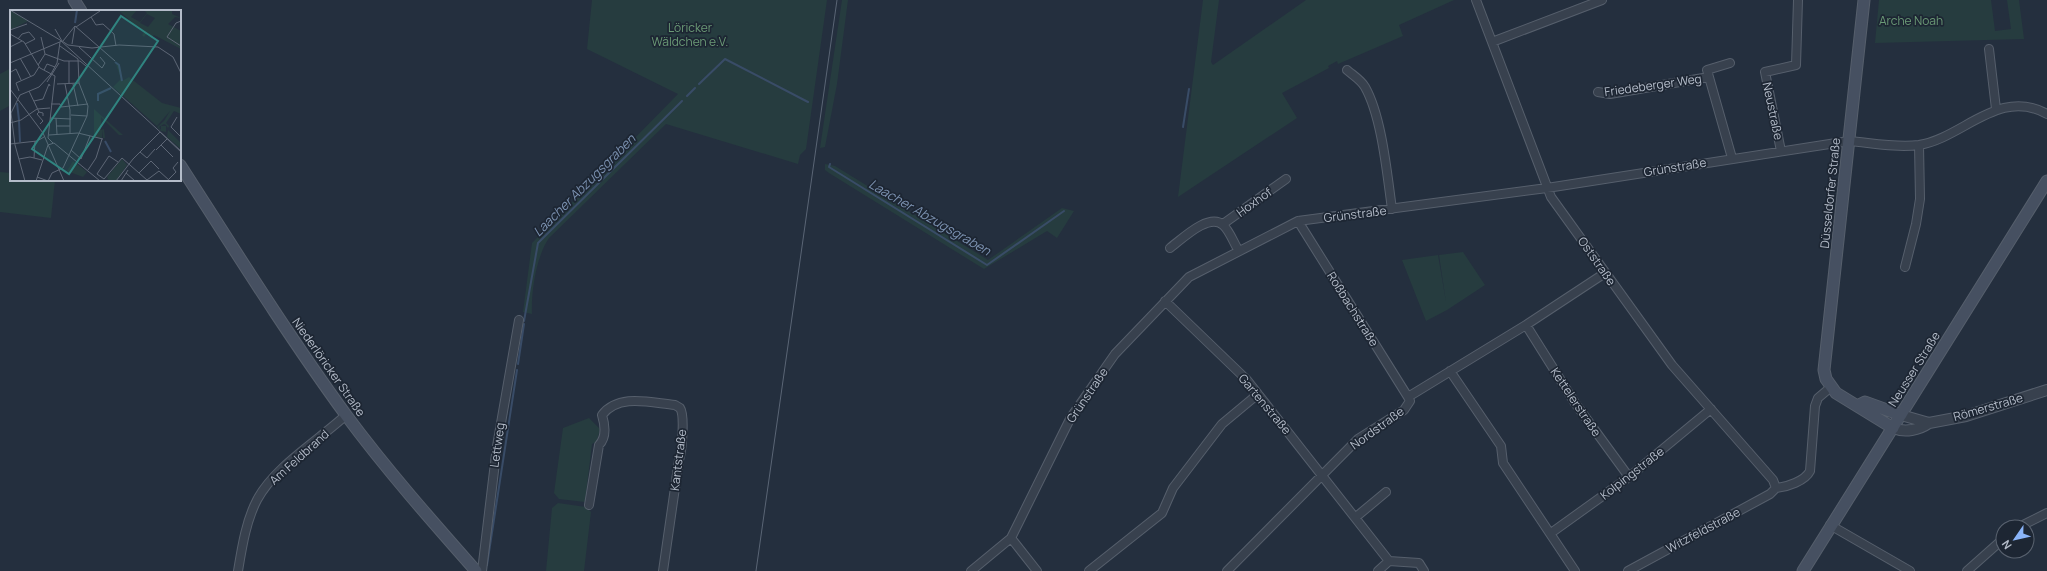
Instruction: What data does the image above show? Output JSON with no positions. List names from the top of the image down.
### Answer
{
  "streets": {
    "main road": ["Düsseldorfer Straße", "Niederlöricker Straße", "Neusser Straße"],
    "street": [
      "Friedeberger Weg",
      "Neustraße",
      "Grünstraße",
      "Hoxhof",
      "Oststraße",
      "Roßbachstraße",
      "Kettelerstraße",
      "Gartenstraße",
      "Römerstraße",
      "Nordstraße",
      "Lettweg",
      "Am Feldbrand",
      "Kantstraße",
      "Kolpingstraße",
      "Witzfeldstraße"
    ]
  },
  "crossings": [
    ["Friedeberger Weg", "Grünstraße"],
    ["Neustraße", "Grünstraße"],
    ["Grünstraße", "Düsseldorfer Straße"],
    ["Grünstraße", "Oststraße"],
    ["Grünstraße", "Roßbachstraße"],
    ["Grünstraße", "Gartenstraße"],
    ["Oststraße", "Nordstraße"],
    ["Oststraße", "Kolpingstraße"],
    ["Oststraße", "Witzfeldstraße"],
    ["Roßbachstraße", "Nordstraße"],
    ["Niederlöricker Straße", "Am Feldbrand"],
    ["Neusser Straße", "Römerstraße"],
    ["Kettelerstraße", "Nordstraße"],
    ["Kettelerstraße", "Kolpingstraße"],
    ["Gartenstraße", "Nordstraße"]
  ],
  "water": ["Laacher Abzugsgraben"],
  "parks": ["Arche Noah", "Löricker Wäldchen e.V."],
  "north": "bottom left"
}
